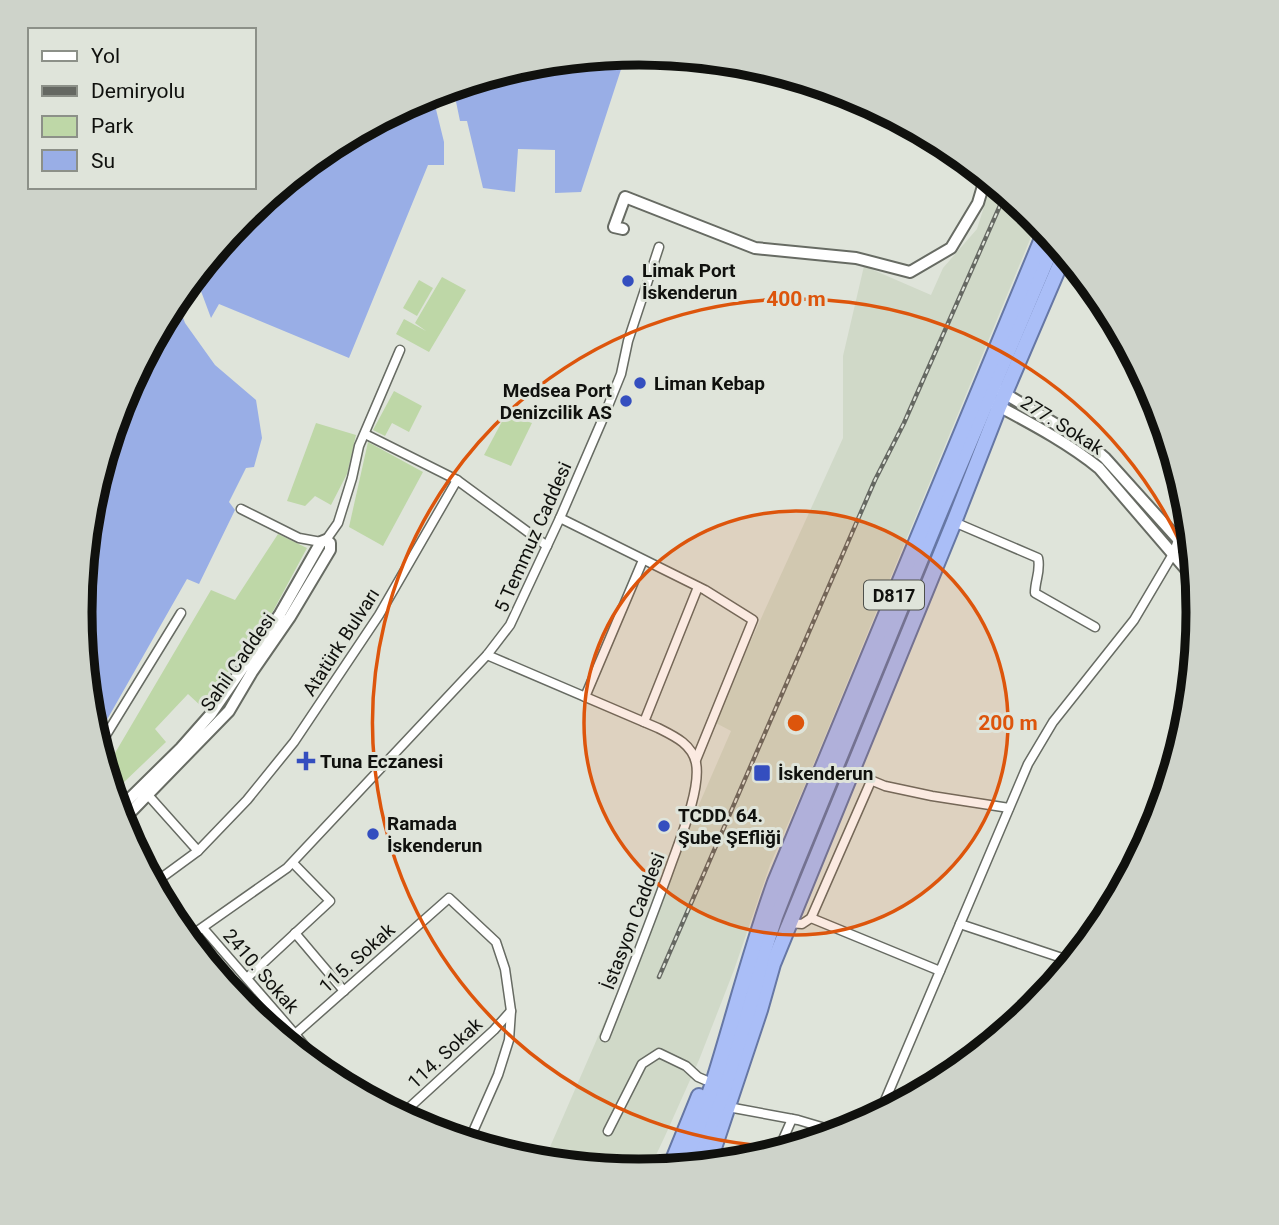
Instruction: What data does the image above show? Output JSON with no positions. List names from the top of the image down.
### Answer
{
  "streets": {
    "highway": ["D817"],
    "street": [
      "277. Sokak",
      "5 Temmuz Caddesi",
      "Atatürk Bulvarı",
      "Sahil Caddesi",
      "İstasyon Caddesi",
      "115. Sokak",
      "2410. Sokak",
      "114. Sokak"
    ]
  },
  "crossings": [
    ["277. Sokak", "D817"],
    ["5 Temmuz Caddesi", "2410. Sokak"],
    ["115. Sokak", "2410. Sokak"],
    ["115. Sokak", "114. Sokak"]
  ],
  "places": {
    "other": [
      "Limak Port İskenderun",
      "Liman Kebap",
      "Medsea Port Denizcilik AS",
      "TCDD. 64. Şube ŞEfliği",
      "Ramada İskenderun"
    ],
    "health": ["Tuna Eczanesi"],
    "transit": ["İskenderun"]
  },
  "legend": [
    "Yol",
    "Demiryolu",
    "Park",
    "Su"
  ],
  "rings": ["400 m", "200 m"]
}
